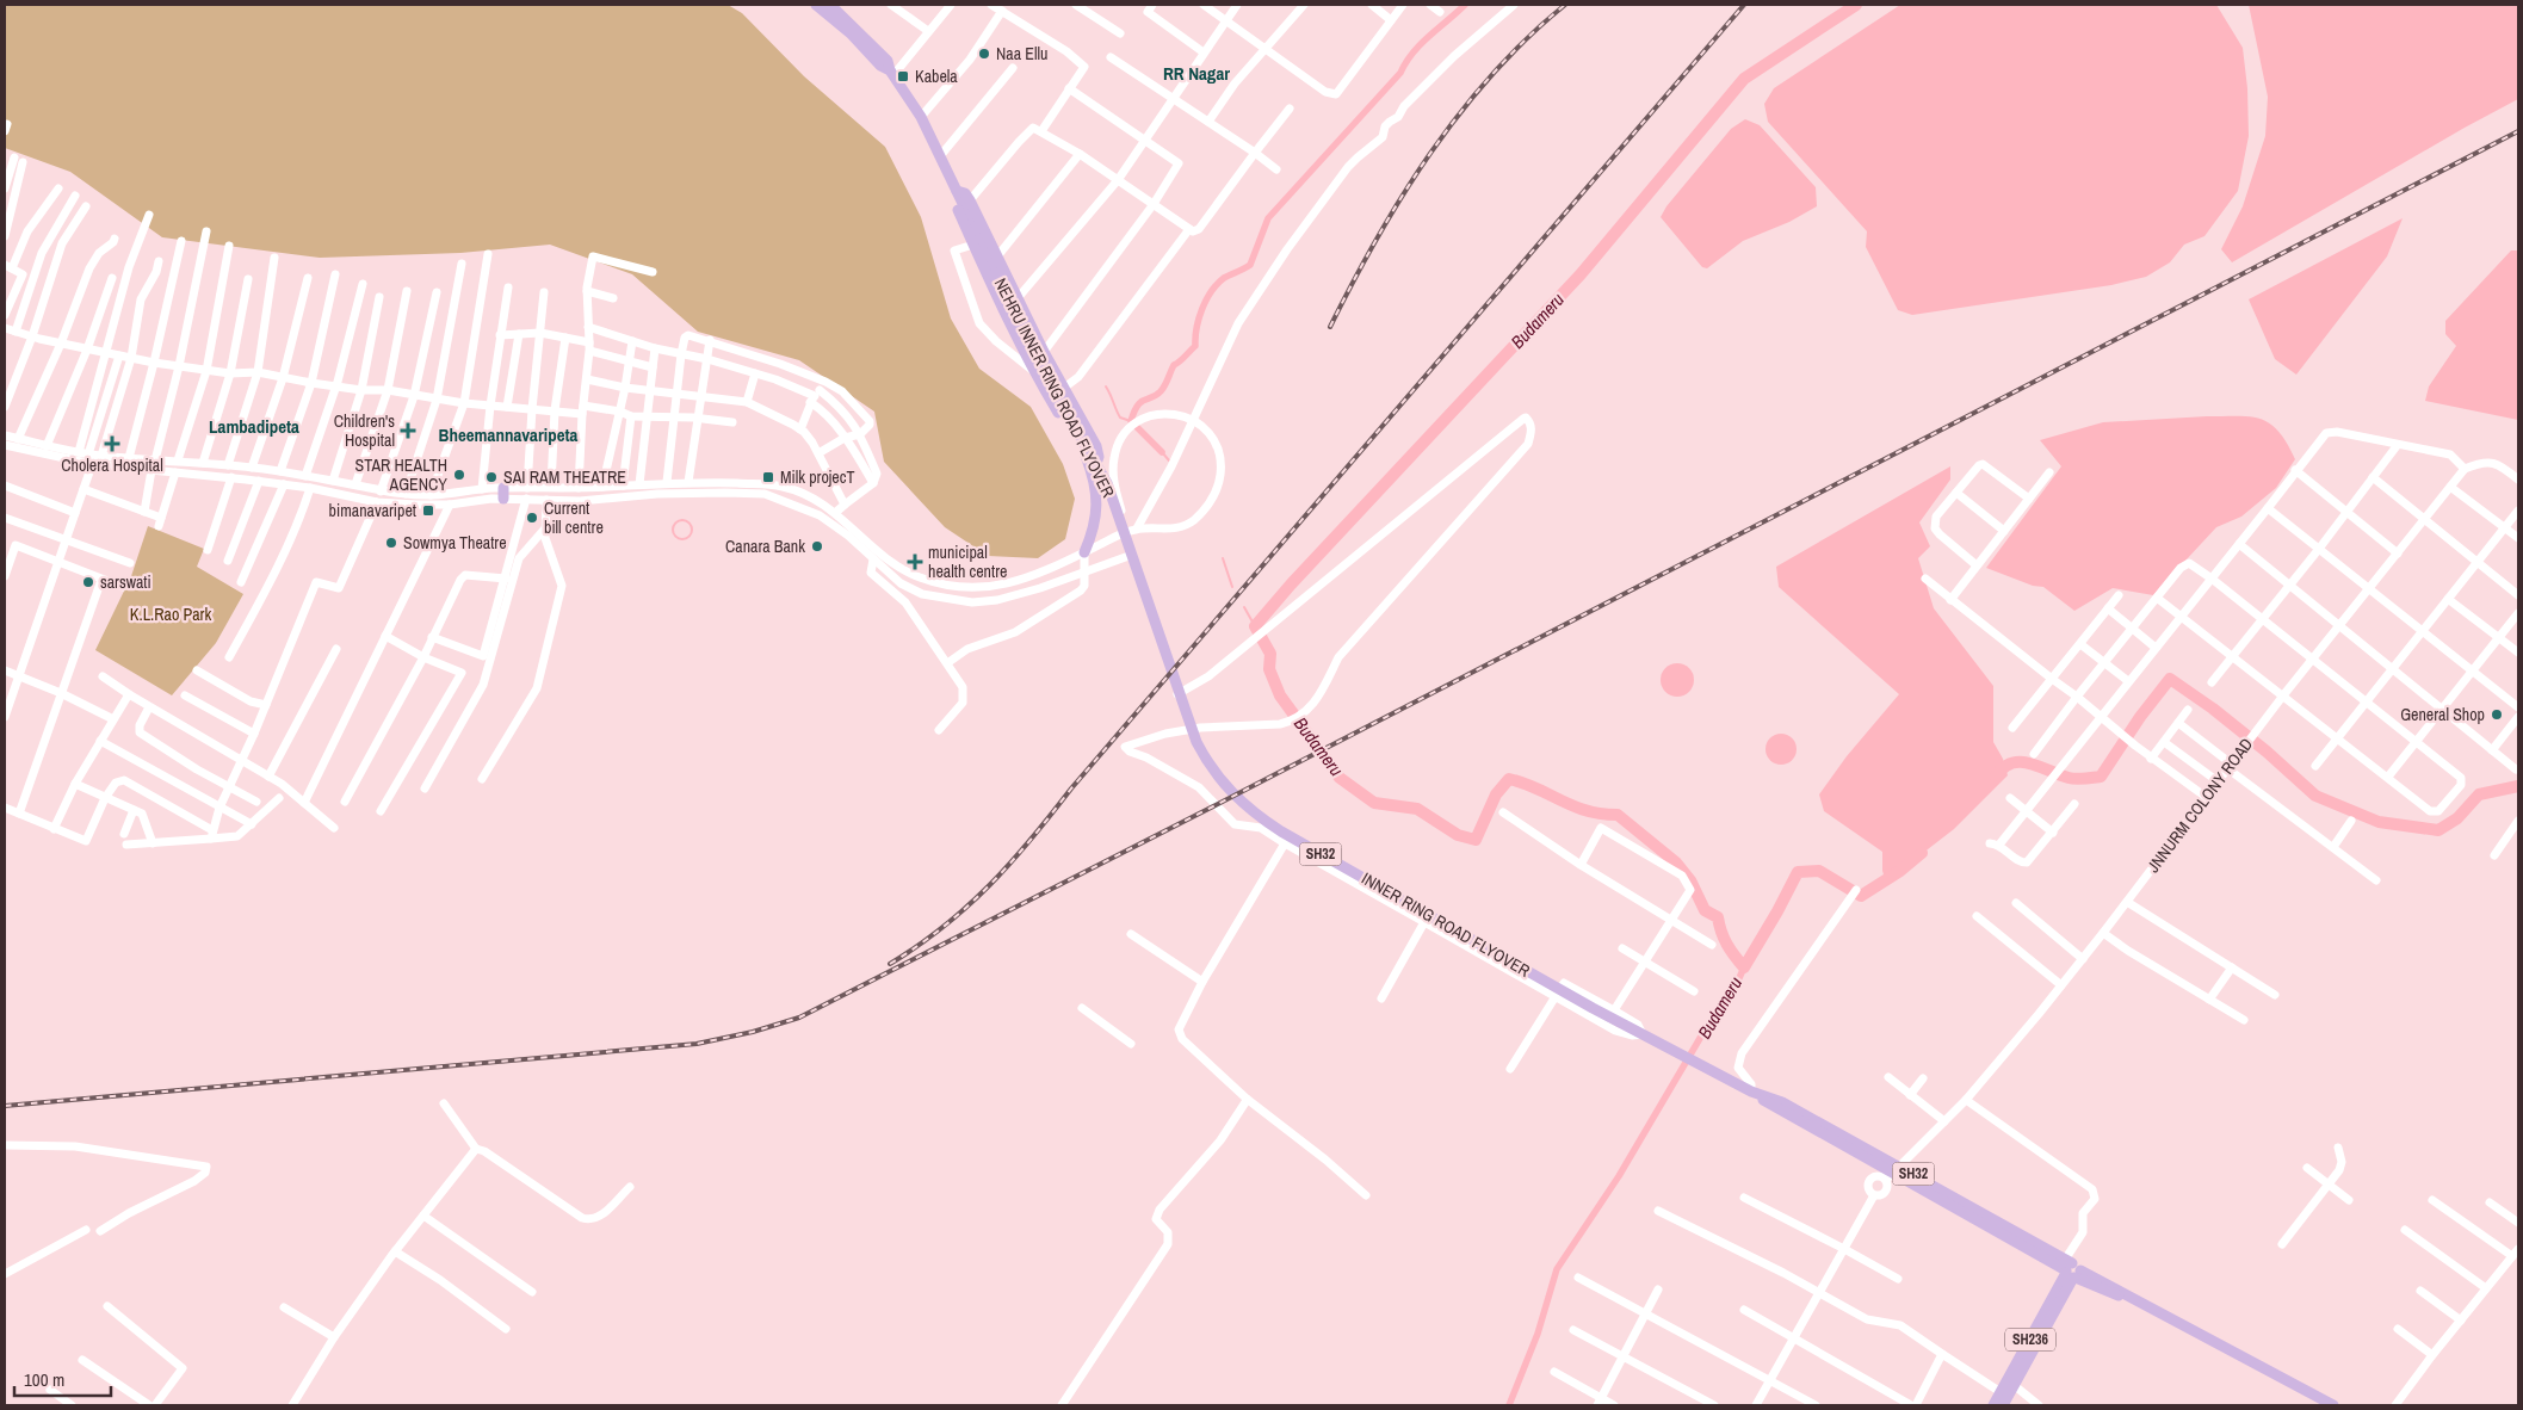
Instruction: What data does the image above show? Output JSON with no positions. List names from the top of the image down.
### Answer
{
  "streets": {
    "main road": [
      "NEHRU INNER RING ROAD FLYOVER",
      "SH32",
      "INNER RING ROAD FLYOVER",
      "SH236"
    ],
    "street": ["JNNURM COLONY ROAD"]
  },
  "crossings": [
    ["NEHRU INNER RING ROAD FLYOVER", "INNER RING ROAD FLYOVER"],
    ["JNNURM COLONY ROAD", "SH32"],
    ["SH32", "INNER RING ROAD FLYOVER"],
    ["SH32", "SH236"]
  ],
  "districts": ["RR Nagar", "Lambadipeta", "Bheemannavaripeta"],
  "water": ["Budameru"],
  "parks": ["K.L.Rao Park"],
  "places": {
    "other": [
      "Naa Ellu",
      "STAR HEALTH AGENCY",
      "SAI RAM THEATRE",
      "Current bill centre",
      "Sowmya Theatre",
      "Canara Bank",
      "sarswati",
      "General Shop"
    ],
    "transit": ["Kabela", "Milk projecT", "bimanavaripet"],
    "health": ["Children's Hospital", "Cholera Hospital", "municipal health centre"]
  },
  "scale_bar": "100 m"
}
